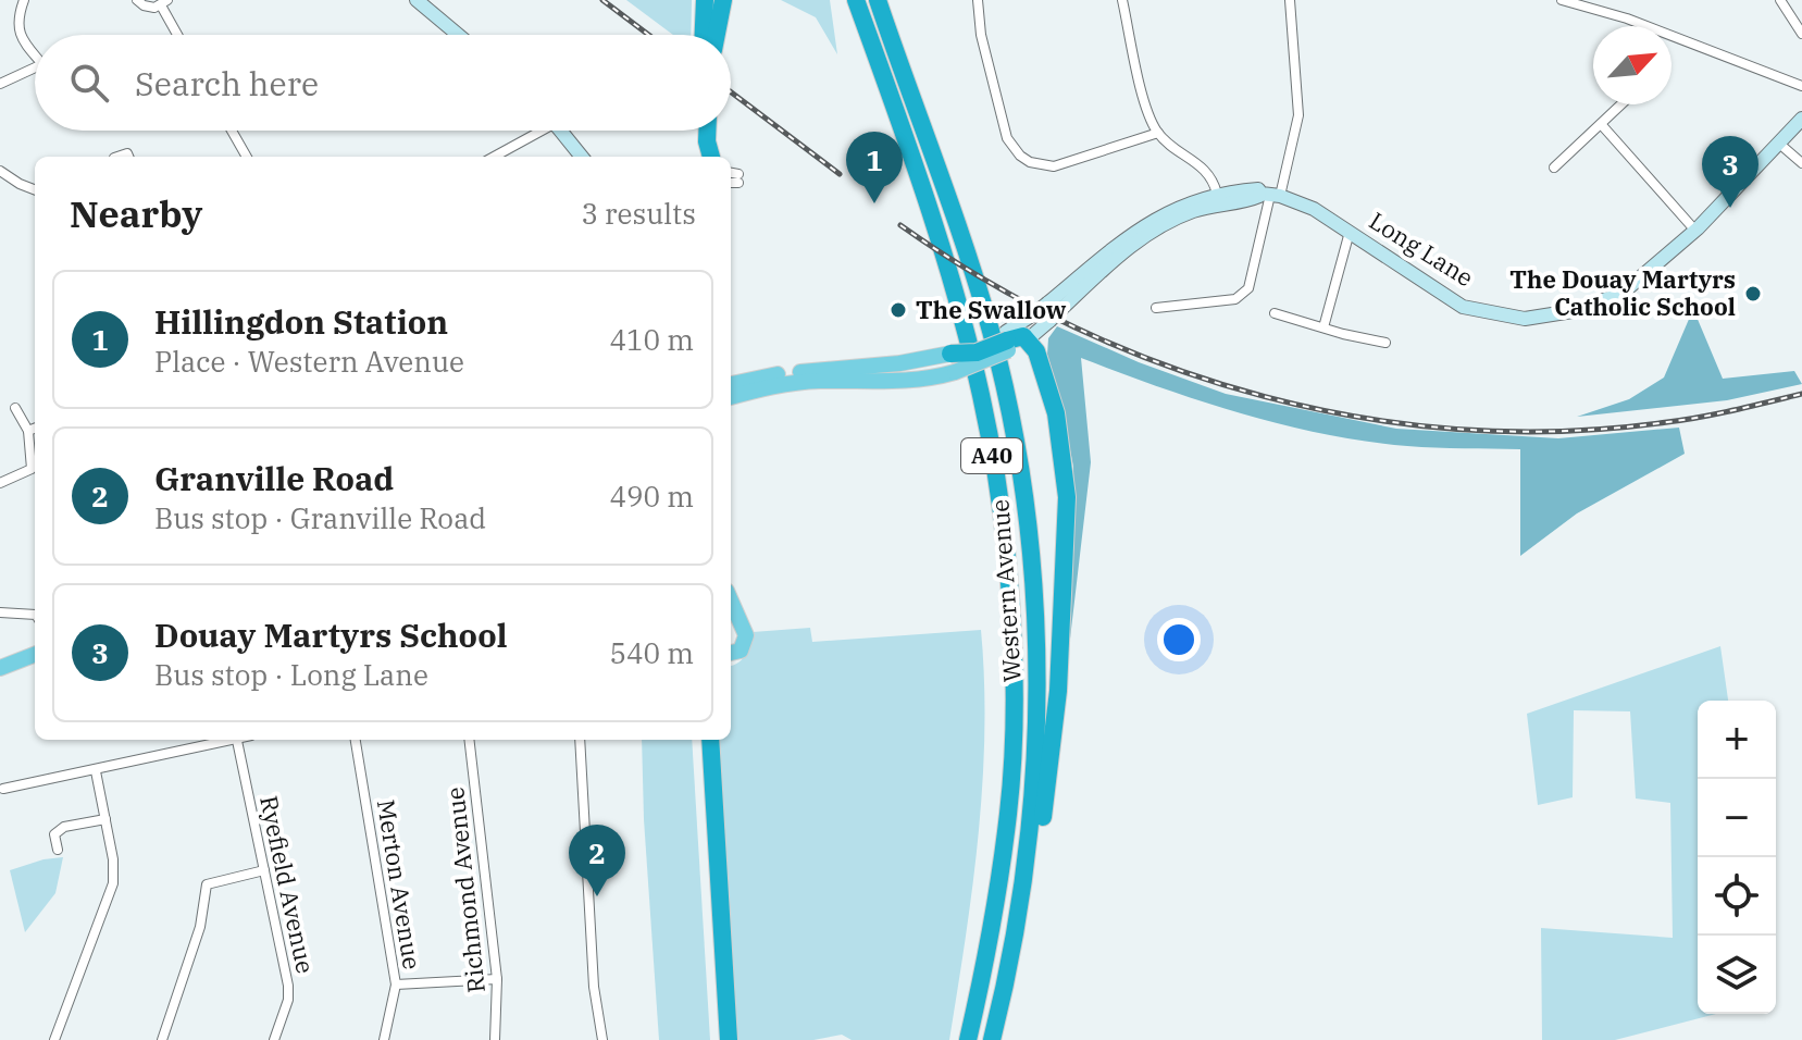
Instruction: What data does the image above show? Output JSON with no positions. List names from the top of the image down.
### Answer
{
  "streets": {
    "highway": ["A40", "Western Avenue"],
    "main road": ["Long Lane"],
    "street": ["Ryefield Avenue", "Merton Avenue", "Richmond Avenue"]
  },
  "places": ["The Douay Martyrs Catholic School", "The Swallow"],
  "north": "top right",
  "page": {
    "search": "Search here",
    "pins": ["1", "3", "2"],
    "heading": ["Nearby", "3 results"],
    "list": [
      {
        "mark": "1",
        "name": "Hillingdon Station",
        "note": "Place · Western Avenue",
        "value": "410 m"
      },
      {
        "mark": "2",
        "name": "Granville Road",
        "note": "Bus stop · Granville Road",
        "value": "490 m"
      },
      {
        "mark": "3",
        "name": "Douay Martyrs School",
        "note": "Bus stop · Long Lane",
        "value": "540 m"
      }
    ],
    "map_buttons": ["+", "−"]
  }
}
